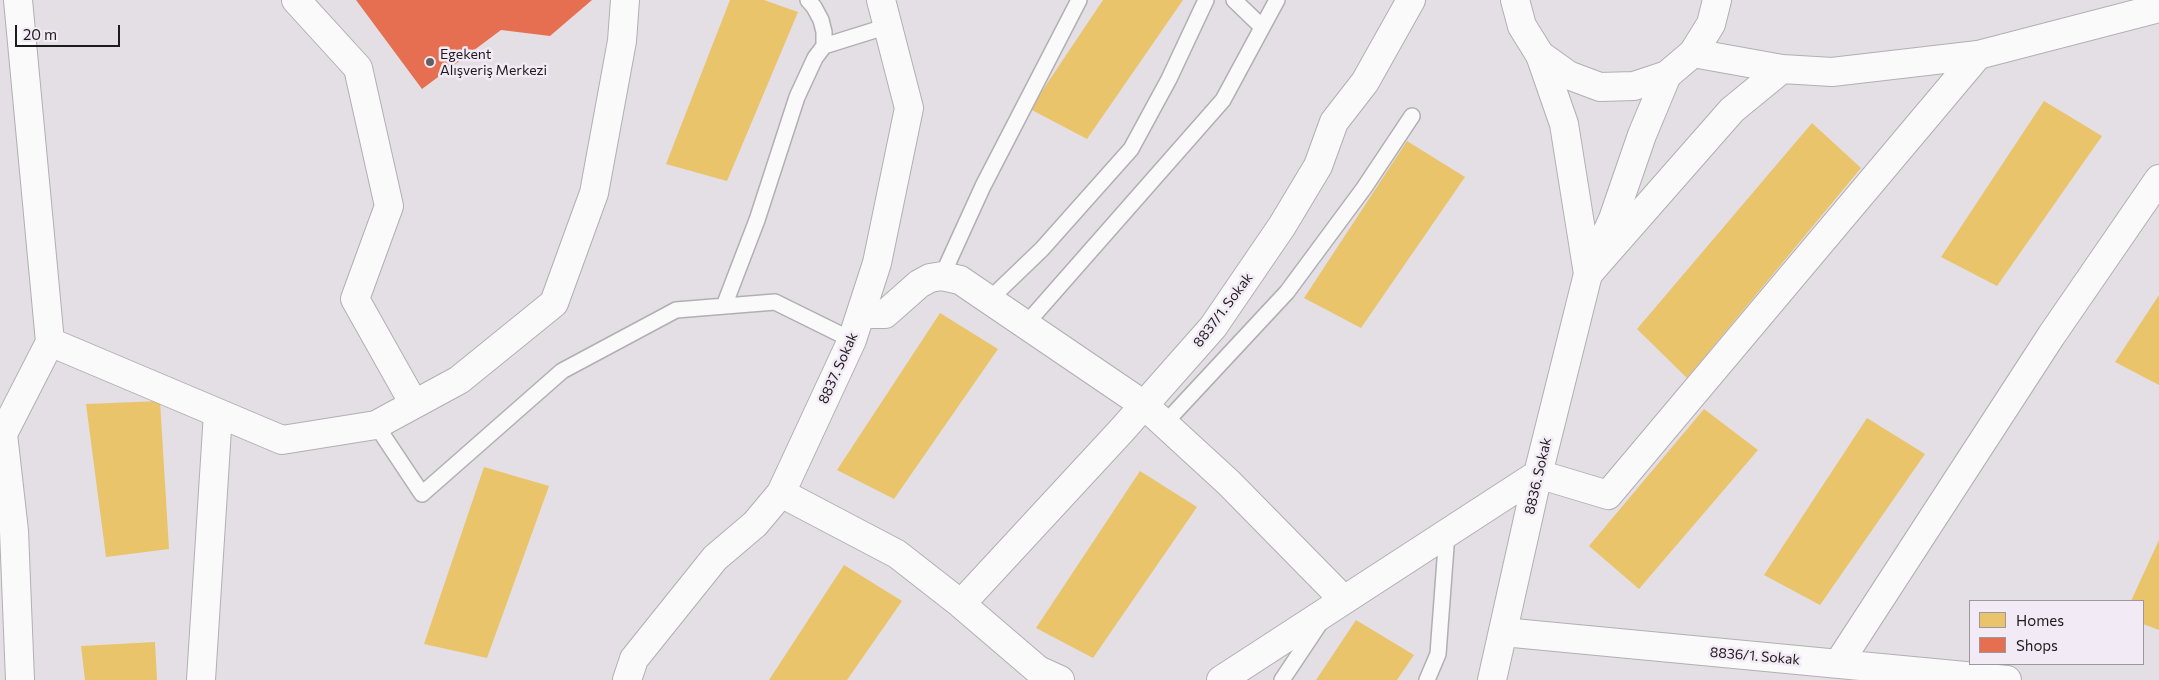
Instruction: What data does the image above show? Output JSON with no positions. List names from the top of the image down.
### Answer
{
  "streets": {
    "street": [
      "8837/1. Sokak",
      "8837. Sokak",
      "8836. Sokak",
      "8836/1. Sokak"
    ]
  },
  "crossings": [
    ["8836. Sokak", "8836/1. Sokak"]
  ],
  "places": ["Egekent Alışveriş Merkezi"],
  "legend": ["Homes", "Shops"],
  "scale_bar": "20 m"
}
